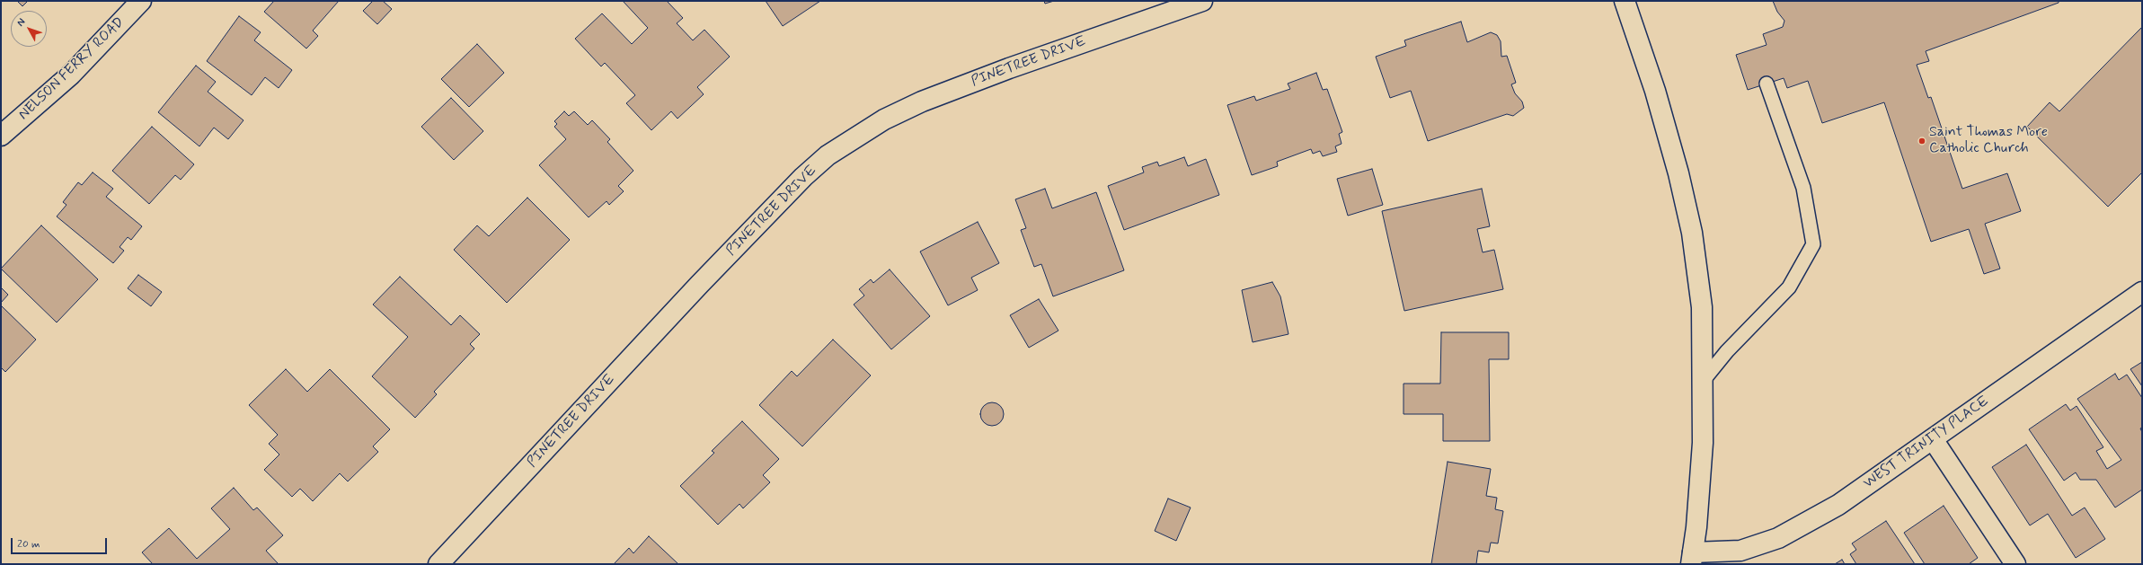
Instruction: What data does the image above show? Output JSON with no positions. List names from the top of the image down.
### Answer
{
  "streets": {
    "street": ["PINETREE DRIVE", "NELSON FERRY ROAD", "WEST TRINITY PLACE"]
  },
  "places": ["Saint Thomas More Catholic Church"],
  "scale_bar": "20 m",
  "north": "top left"
}
